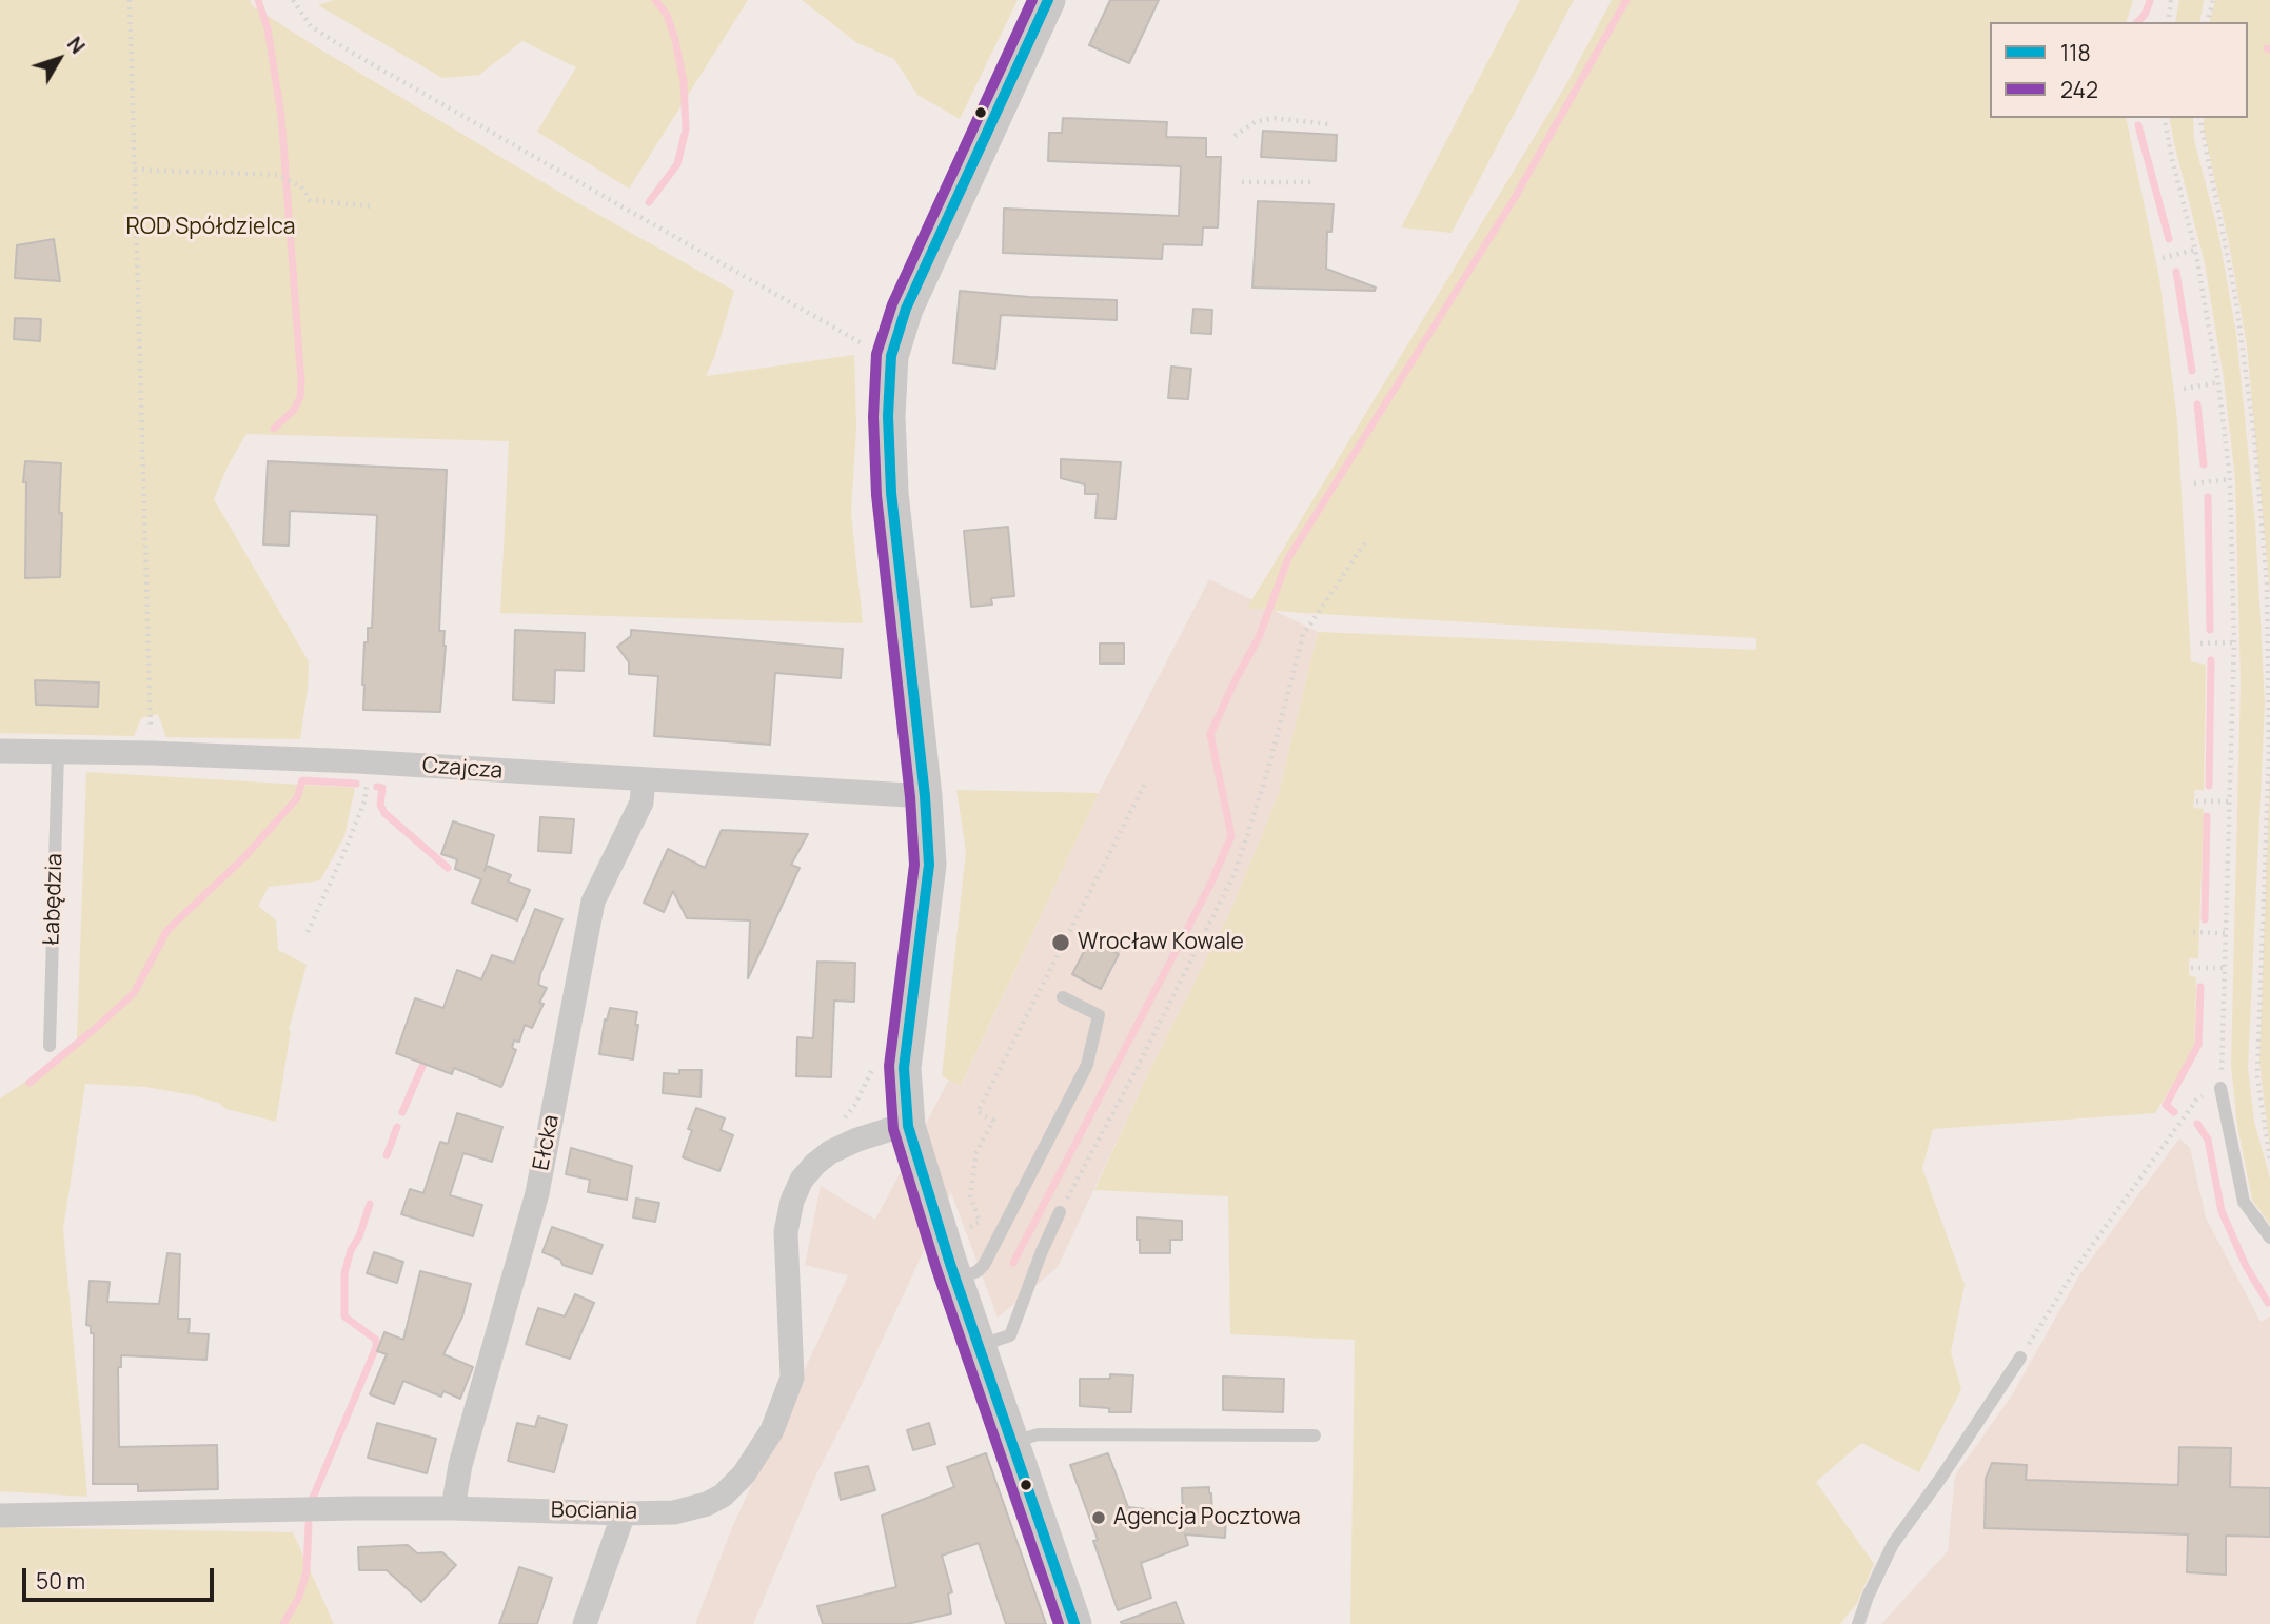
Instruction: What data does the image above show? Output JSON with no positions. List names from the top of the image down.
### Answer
{
  "streets": {
    "street": ["Czajcza", "Ełcka", "Bociania"],
    "lane": ["Łabędzia"]
  },
  "crossings": [
    ["Czajcza", "Łabędzia"],
    ["Czajcza", "Ełcka"],
    ["Ełcka", "Bociania"]
  ],
  "parks": ["ROD Spółdzielca"],
  "places": ["Wrocław Kowale", "Agencja Pocztowa"],
  "lines": ["transit line 118", "transit line 242"],
  "legend": ["118", "242"],
  "scale_bar": "50 m",
  "north": "top right"
}
